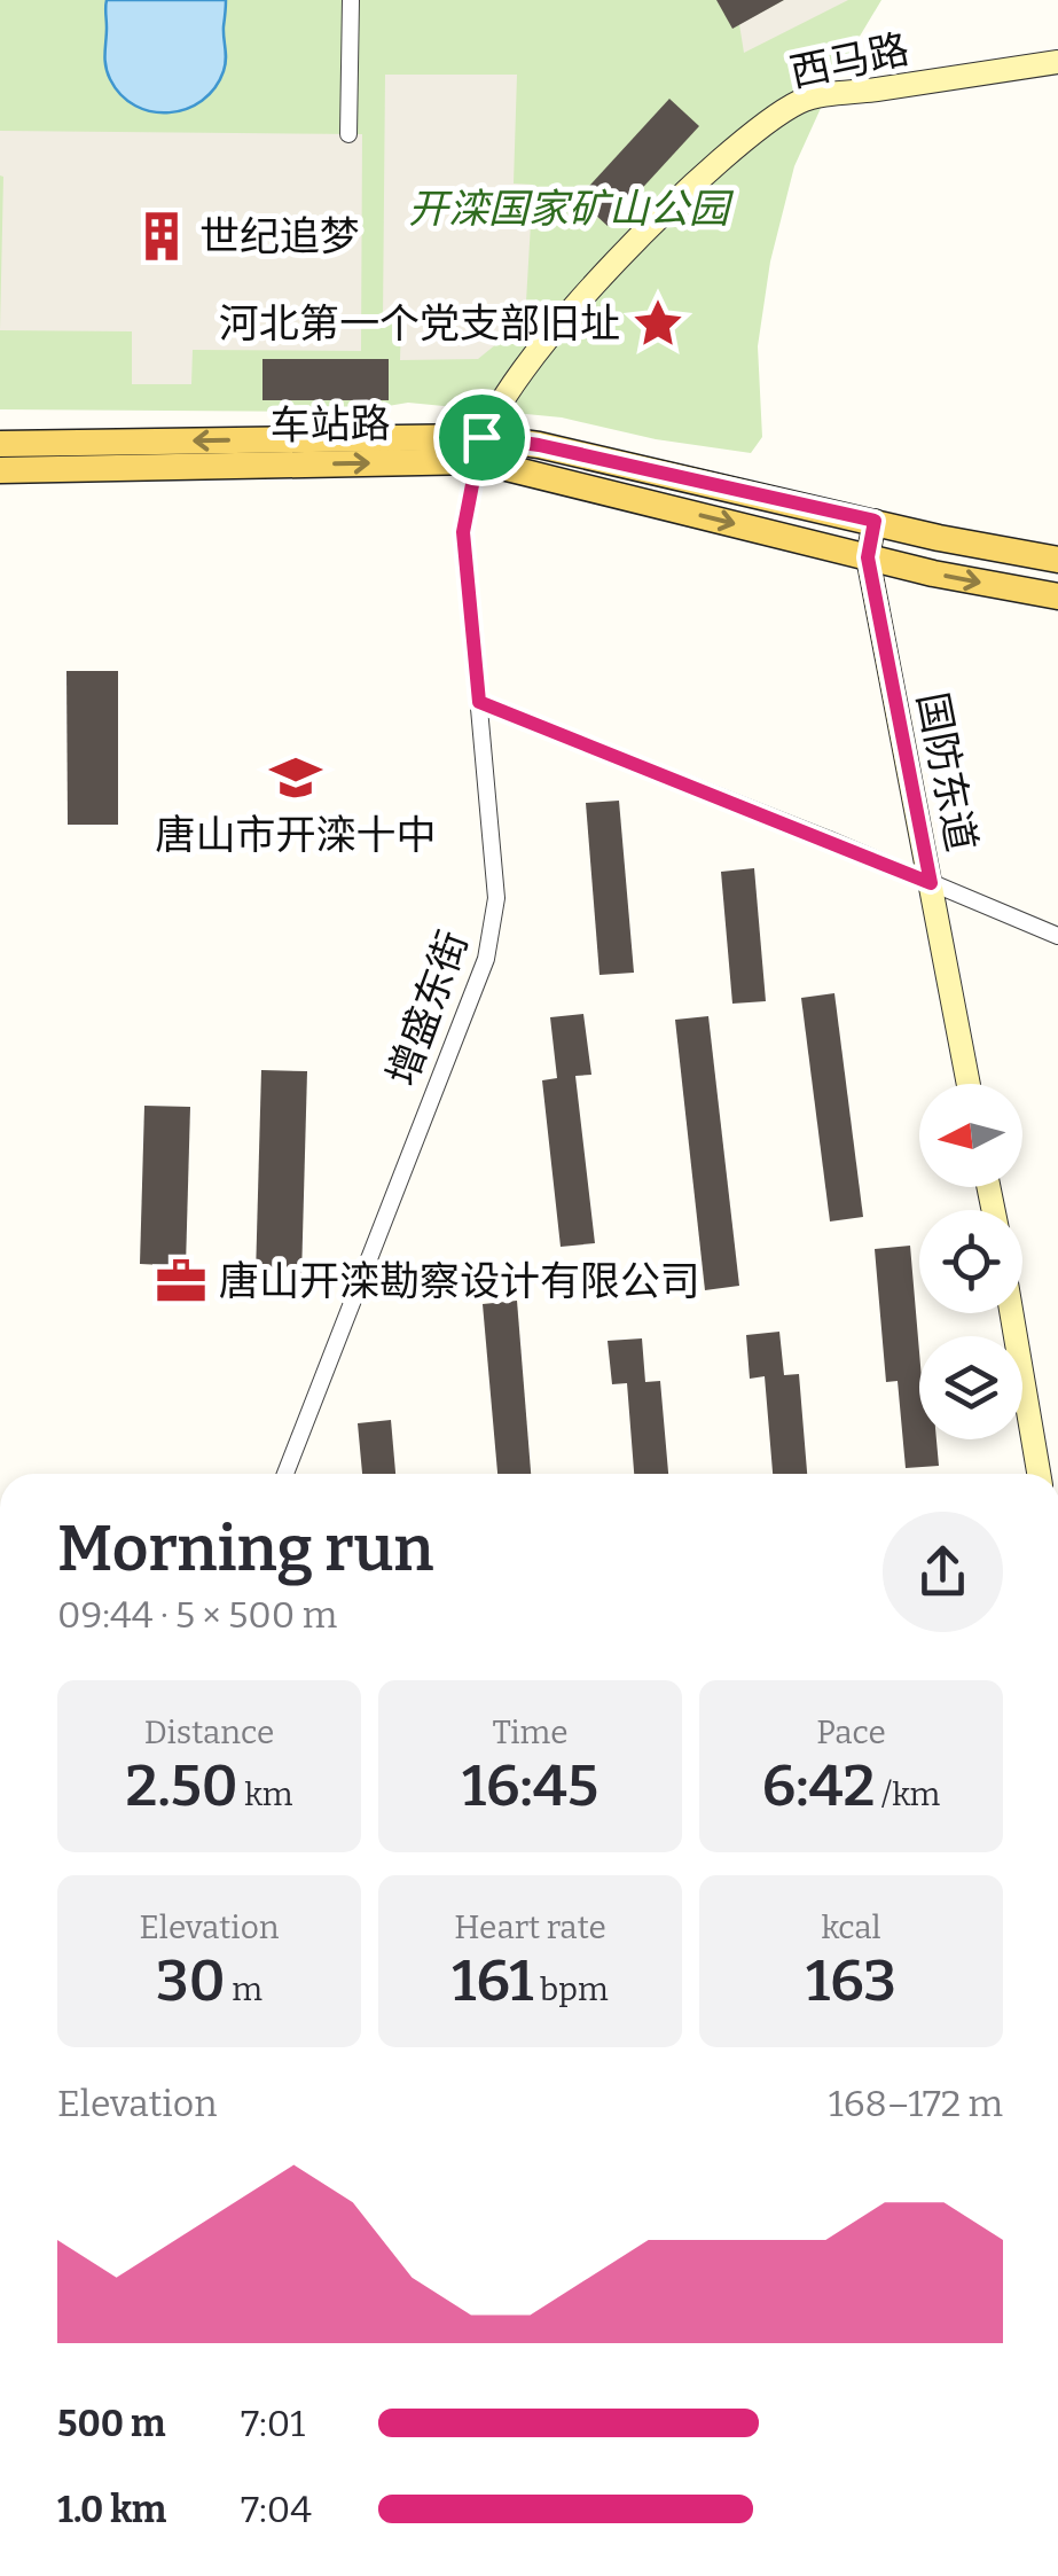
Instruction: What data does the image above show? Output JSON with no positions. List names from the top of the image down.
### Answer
{
  "streets": {
    "main road": ["车站路"],
    "street": ["西马路", "国防东道", "增盛东街"]
  },
  "crossings": [
    ["西马路", "车站路"],
    ["西马路", "增盛东街"],
    ["车站路", "国防东道"],
    ["车站路", "增盛东街"]
  ],
  "parks": ["开滦国家矿山公园"],
  "places": {
    "building": ["世纪追梦"],
    "place": ["河北第一个党支部旧址"],
    "school or university": ["唐山市开滦十中"],
    "office": ["唐山开滦勘察设计有限公司"]
  },
  "north": "left",
  "page": {
    "heading": ["Morning run", "09:44 · 5 × 500 m"],
    "stats": [
      ["Distance", "2.50 km"],
      ["Time", "16:45"],
      ["Pace", "6:42 /km"],
      ["Elevation", "30 m"],
      ["Heart rate", "161 bpm"],
      ["kcal", "163"]
    ],
    "chart": ["Elevation", "168–172 m"],
    "list": [
      {
        "name": "500 m",
        "note": "7:01"
      },
      {
        "name": "1.0 km",
        "note": "7:04"
      }
    ]
  }
}
